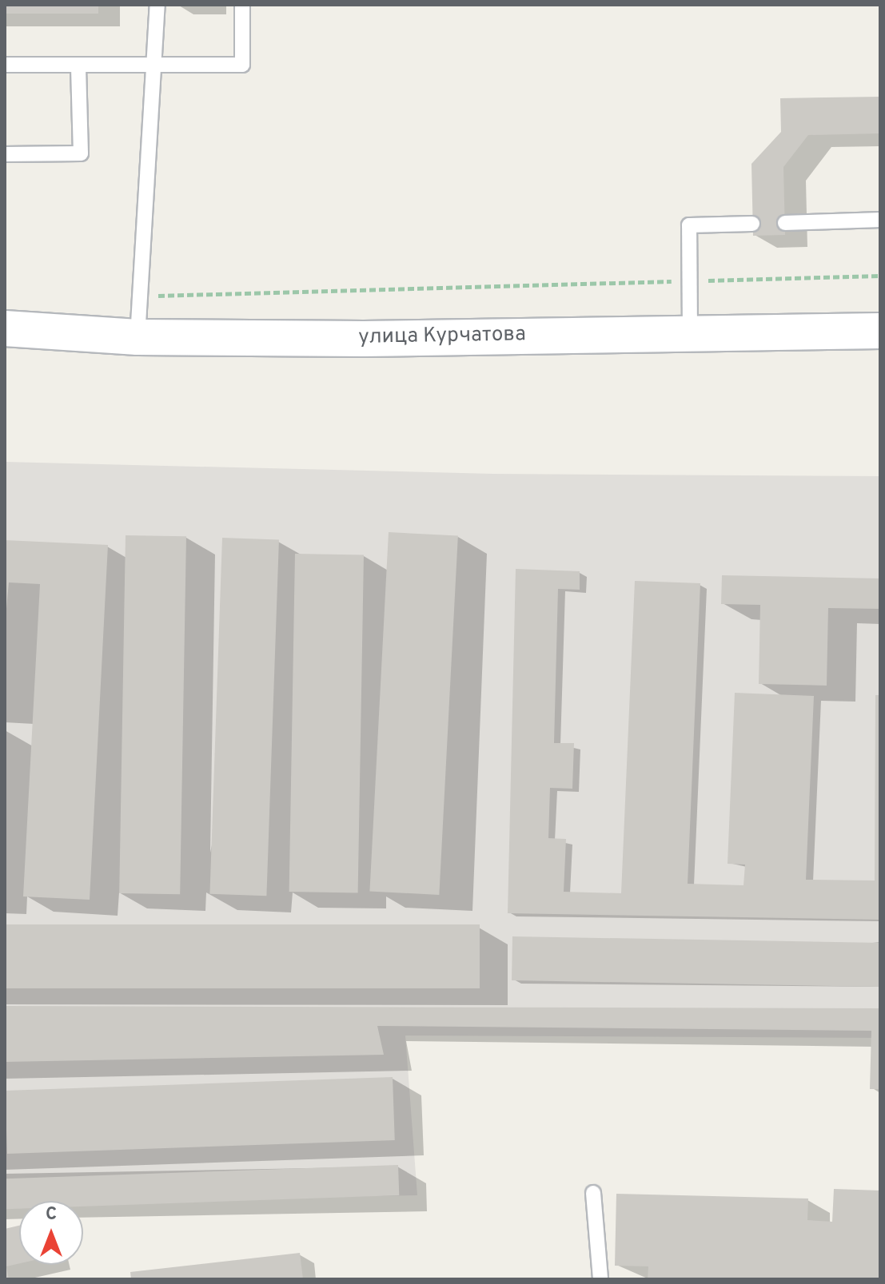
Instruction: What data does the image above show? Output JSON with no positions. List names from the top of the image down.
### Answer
{
  "streets": {
    "main road": ["улица Курчатова"]
  },
  "north": "top"
}
